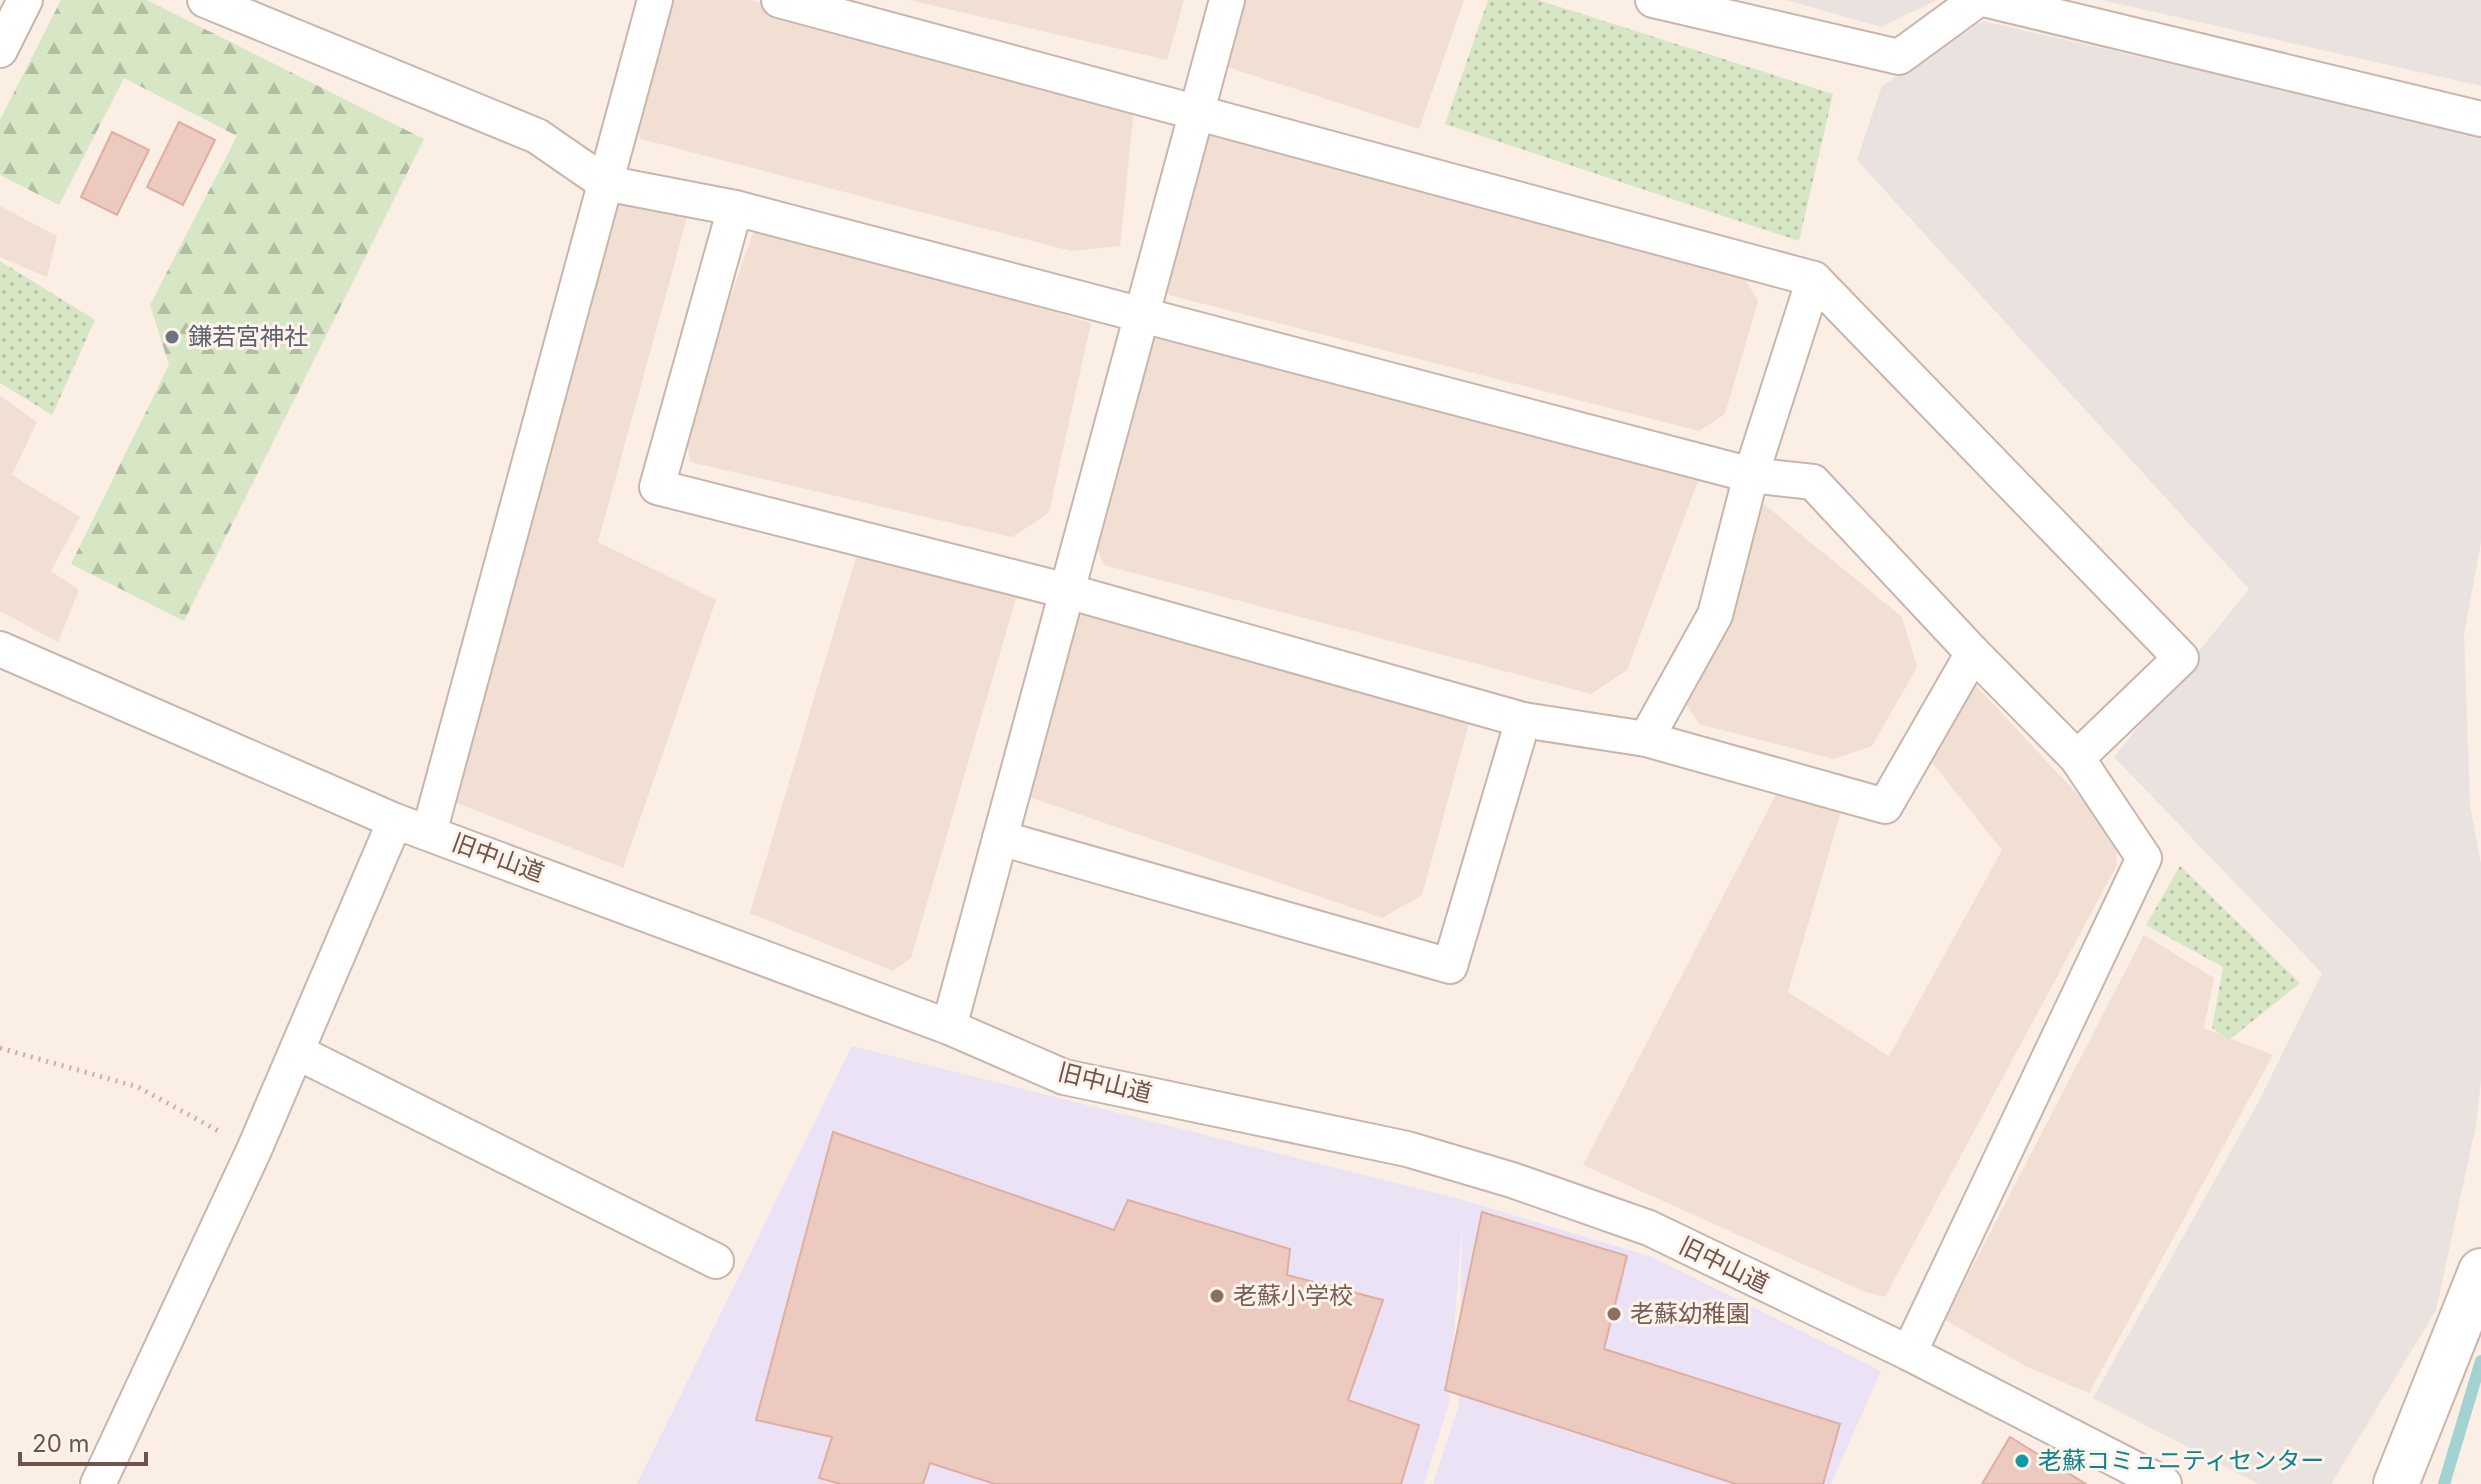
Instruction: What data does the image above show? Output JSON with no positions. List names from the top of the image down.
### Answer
{
  "streets": {
    "street": ["旧中山道"]
  },
  "places": [
    "鎌若宮神社",
    "老蘇小学校",
    "老蘇幼稚園",
    "老蘇コミュニティセンター"
  ],
  "scale_bar": "20 m"
}
